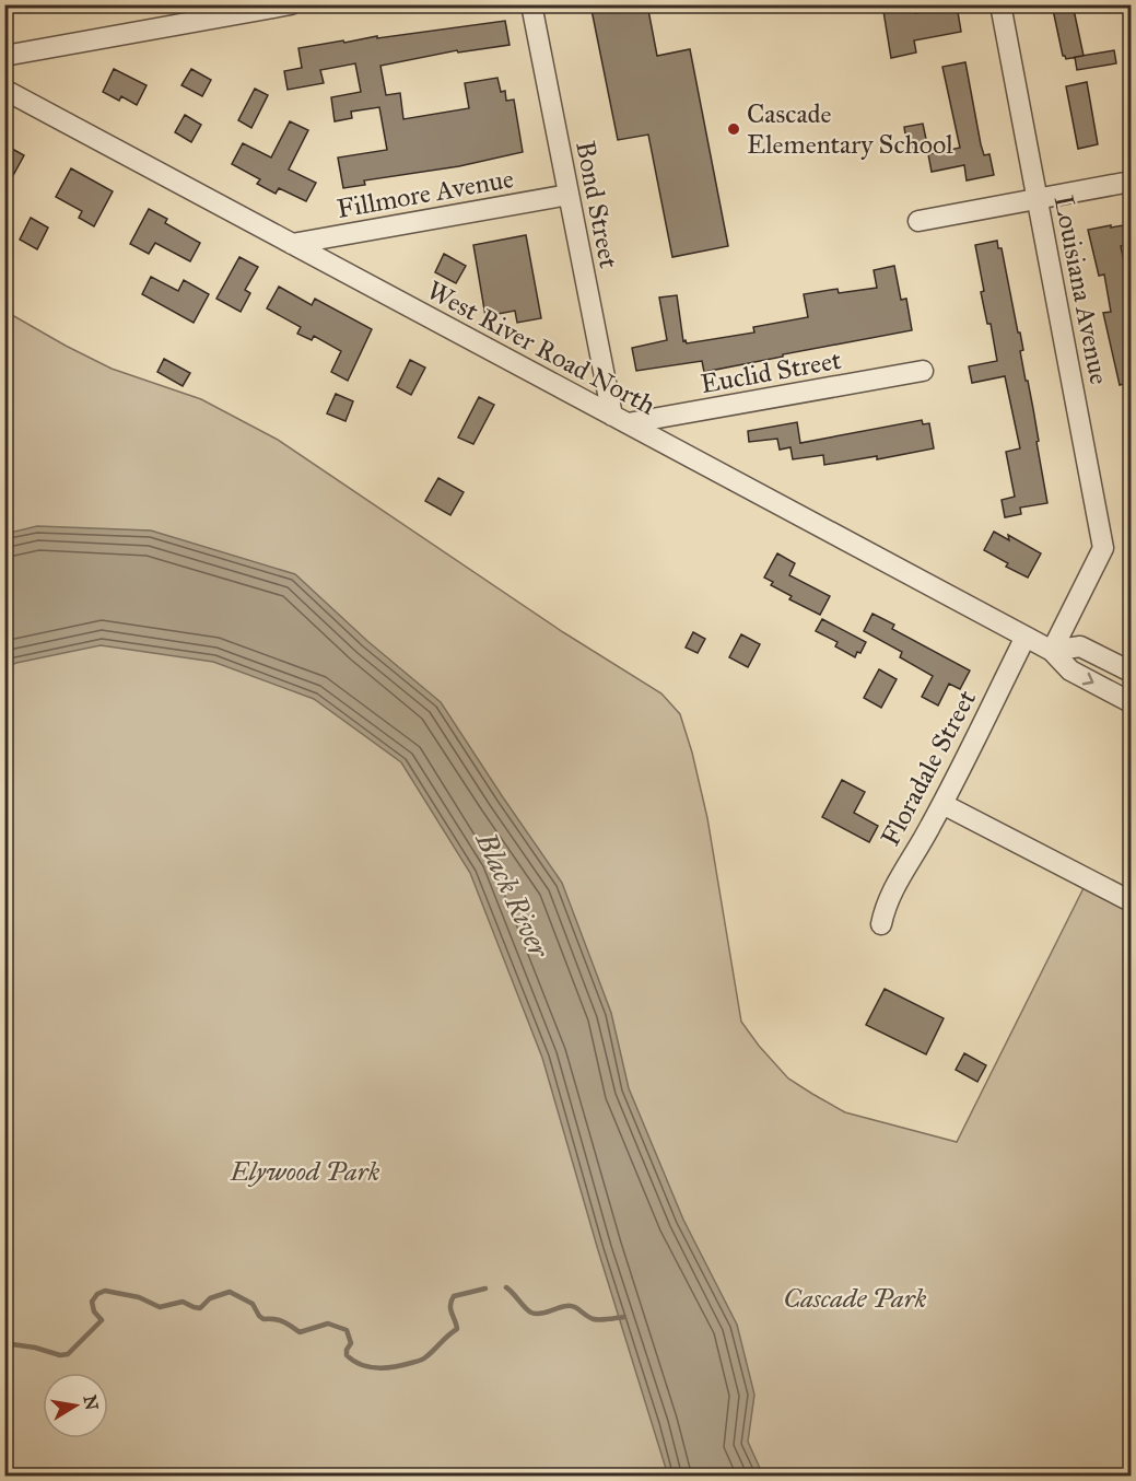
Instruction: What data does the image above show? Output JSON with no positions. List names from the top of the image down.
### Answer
{
  "streets": {
    "street": [
      "Fillmore Avenue",
      "Bond Street",
      "Louisiana Avenue",
      "West River Road North",
      "Euclid Street",
      "Floradale Street"
    ]
  },
  "crossings": [
    ["Fillmore Avenue", "Bond Street"],
    ["Fillmore Avenue", "West River Road North"],
    ["Bond Street", "West River Road North"],
    ["Bond Street", "Euclid Street"],
    ["Louisiana Avenue", "West River Road North"],
    ["West River Road North", "Euclid Street"],
    ["West River Road North", "Floradale Street"]
  ],
  "water": ["Black River"],
  "parks": ["Elywood Park", "Cascade Park"],
  "places": ["Cascade Elementary School"],
  "north": "right"
}
